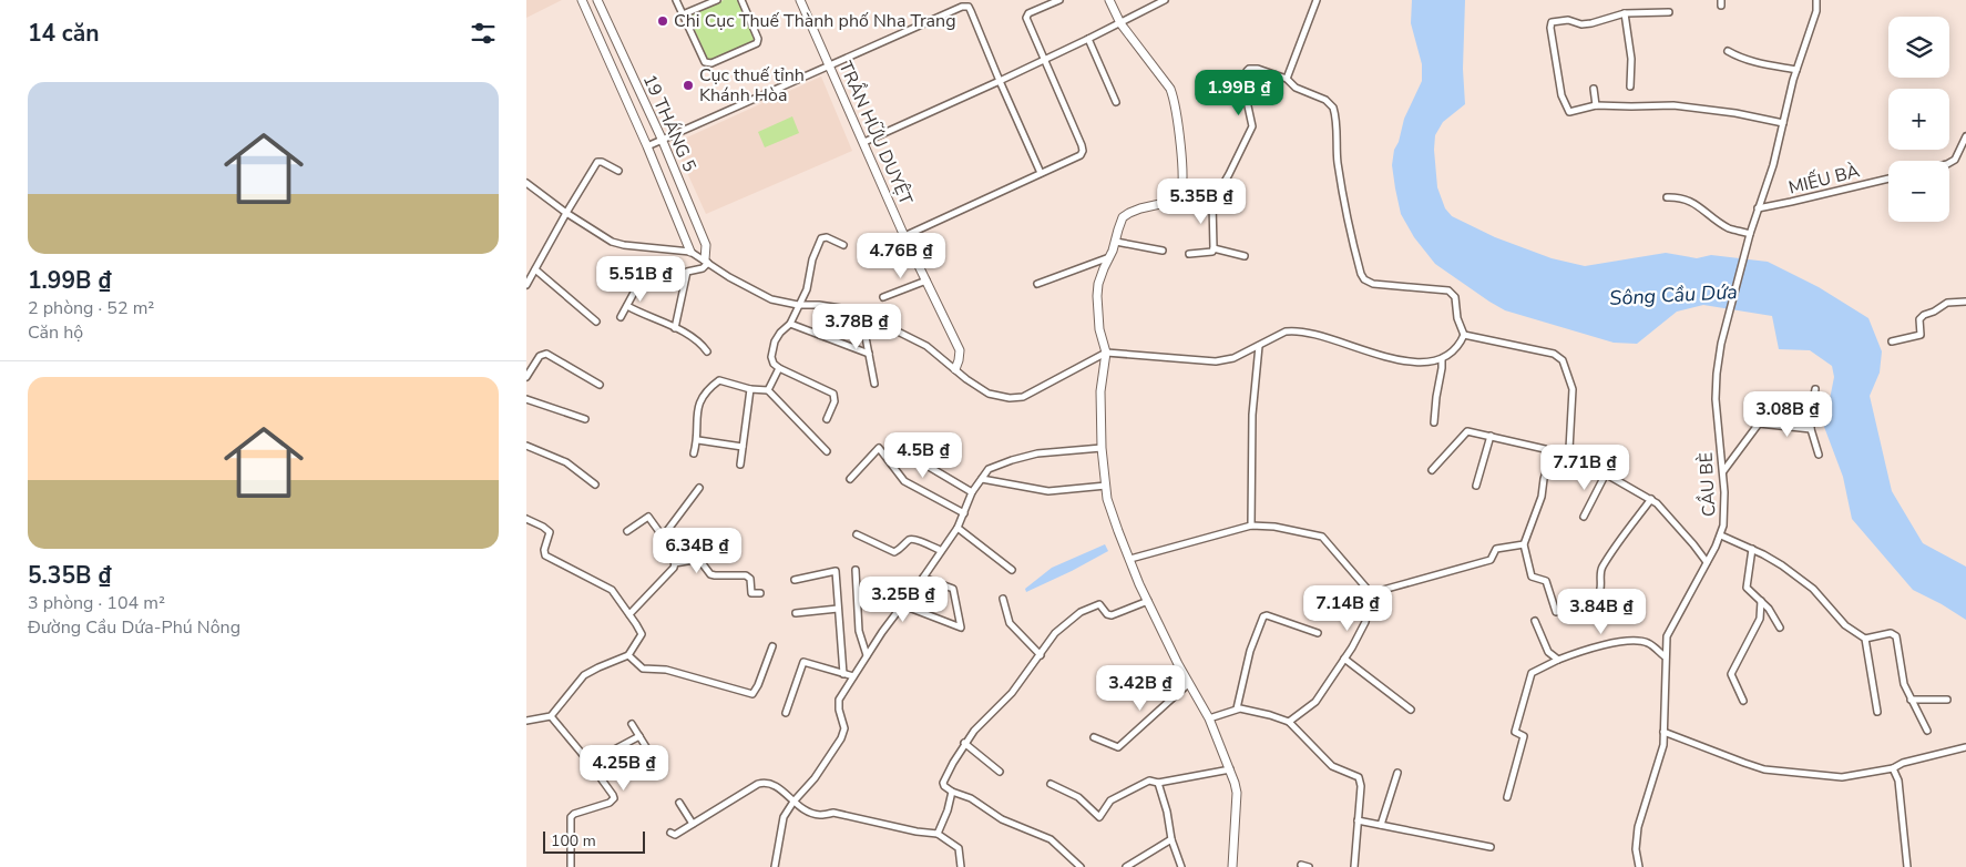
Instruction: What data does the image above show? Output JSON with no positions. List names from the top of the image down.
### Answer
{
  "streets": {
    "street": [
      "19 THÁNG 5",
      "TRẦN HỮU DUYỆT",
      "MIẾU BÀ",
      "CẦU BÈ"
    ]
  },
  "water": ["Sông Cầu Dứa"],
  "places": ["Chi Cục Thuế Thành phố Nha Trang", "Cục thuế tỉnh Khánh Hòa"],
  "scale_bar": "100 m",
  "page": {
    "heading": "14 căn",
    "map_buttons": ["+", "−"],
    "list": [
      {
        "name": "1.99B ₫",
        "note": "2 phòng · 52 m² · Căn hộ"
      },
      {
        "name": "5.35B ₫",
        "note": "3 phòng · 104 m² · Đường Cầu Dứa-Phú Nông"
      }
    ],
    "price": [
      "1.99B ₫",
      "5.35B ₫",
      "4.76B ₫",
      "5.51B ₫",
      "3.78B ₫",
      "3.08B ₫",
      "4.5B ₫",
      "7.71B ₫",
      "6.34B ₫",
      "3.25B ₫",
      "7.14B ₫",
      "3.84B ₫",
      "3.42B ₫",
      "4.25B ₫"
    ],
    "scale": "100 m"
  }
}
